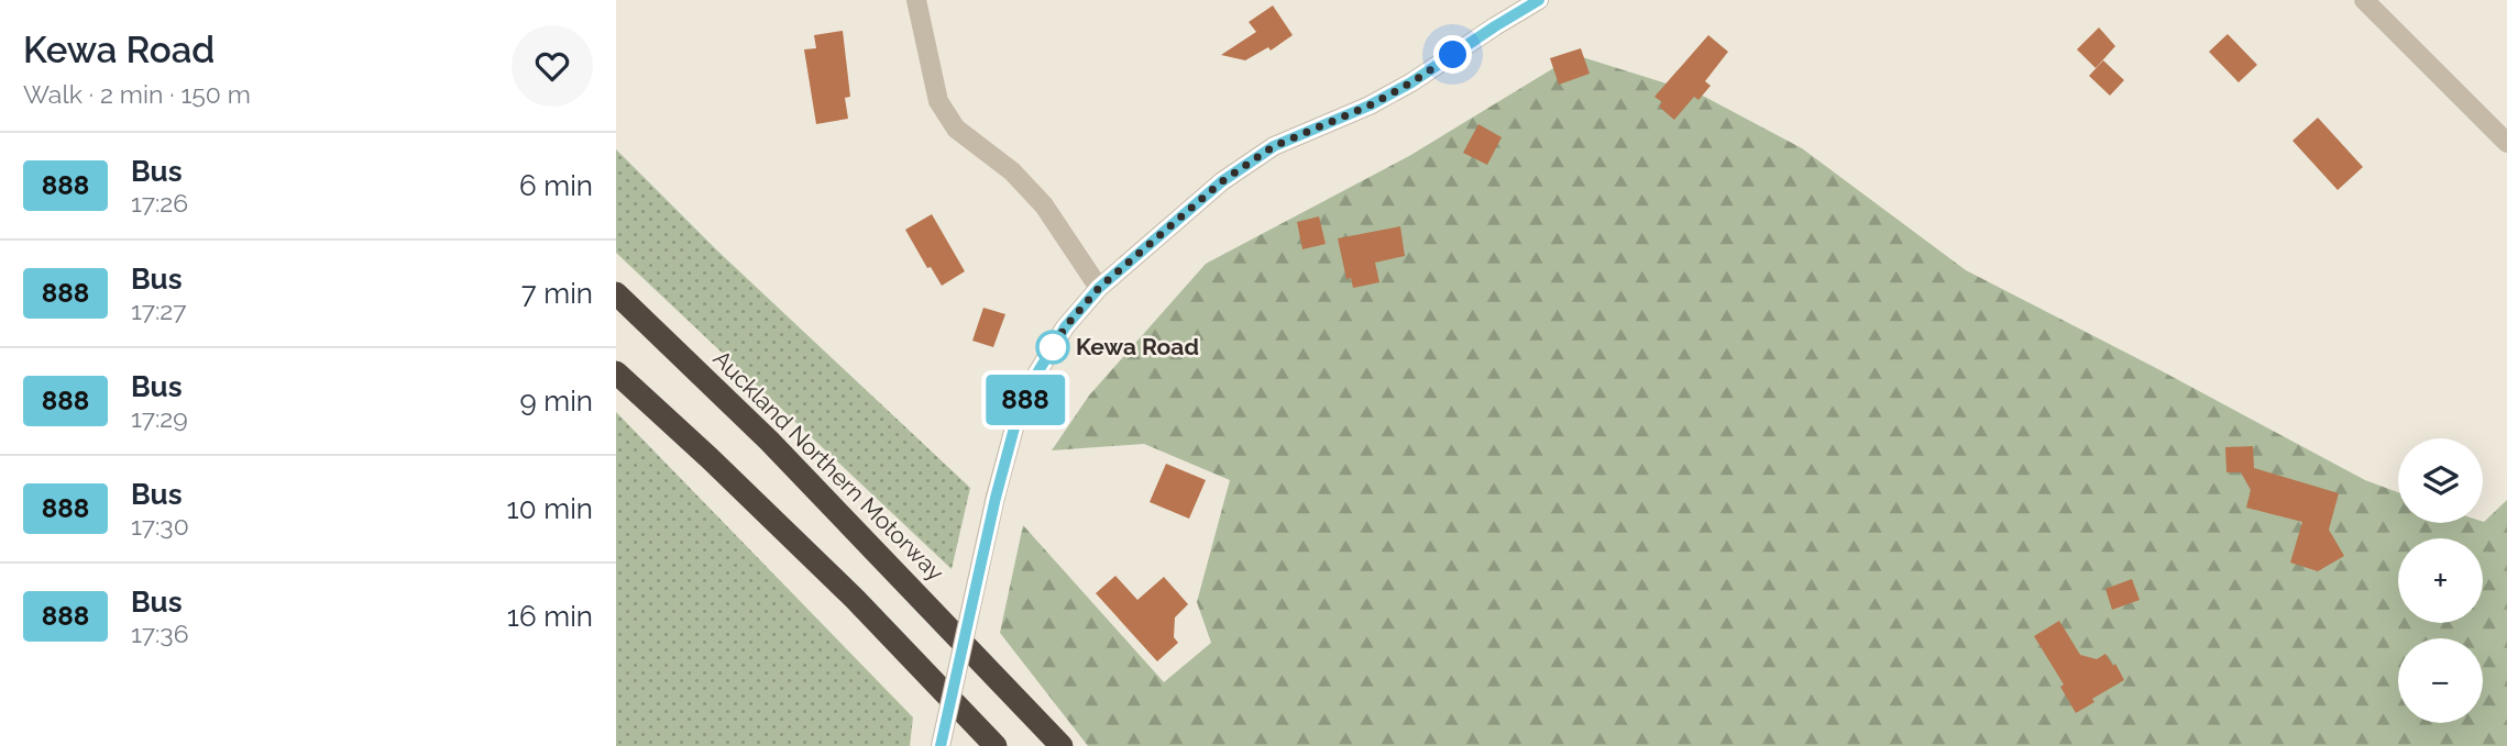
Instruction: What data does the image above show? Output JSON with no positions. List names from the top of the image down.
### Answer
{
  "streets": {
    "highway": ["Auckland Northern Motorway"]
  },
  "places": ["Kewa Road"],
  "lines": ["bus line 888"],
  "page": {
    "heading": ["Kewa Road", "Walk · 2 min · 150 m"],
    "on_map": "888",
    "list": [
      {
        "mark": "888",
        "name": "Bus",
        "note": "17:26",
        "value": "6 min"
      },
      {
        "mark": "888",
        "name": "Bus",
        "note": "17:27",
        "value": "7 min"
      },
      {
        "mark": "888",
        "name": "Bus",
        "note": "17:29",
        "value": "9 min"
      },
      {
        "mark": "888",
        "name": "Bus",
        "note": "17:30",
        "value": "10 min"
      },
      {
        "mark": "888",
        "name": "Bus",
        "note": "17:36",
        "value": "16 min"
      }
    ],
    "map_buttons": ["+", "−"]
  }
}
